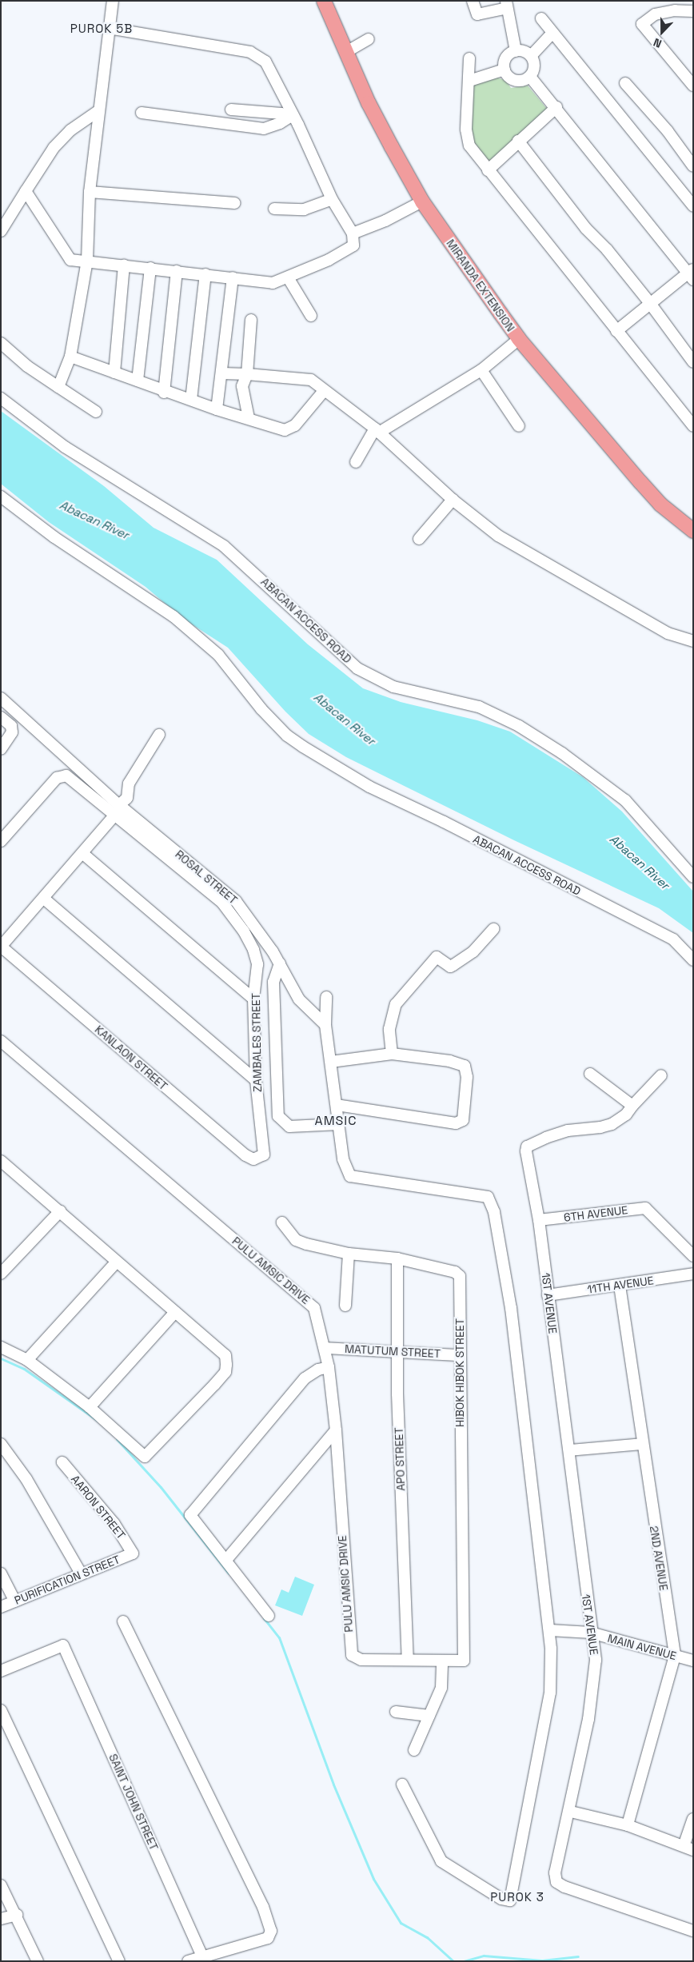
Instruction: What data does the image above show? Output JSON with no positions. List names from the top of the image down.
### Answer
{
  "streets": {
    "main road": ["MIRANDA EXTENSION"],
    "street": [
      "ABACAN ACCESS ROAD",
      "ROSAL STREET",
      "ZAMBALES STREET",
      "KANLAON STREET",
      "6TH AVENUE",
      "PULU AMSIC DRIVE",
      "11TH AVENUE",
      "1ST AVENUE",
      "MATUTUM STREET",
      "HIBOK HIBOK STREET",
      "APO STREET",
      "AARON STREET",
      "2ND AVENUE",
      "PURIFICATION STREET",
      "MAIN AVENUE",
      "SAINT JOHN STREET"
    ]
  },
  "crossings": [
    ["ROSAL STREET", "ZAMBALES STREET"],
    ["ZAMBALES STREET", "KANLAON STREET"],
    ["6TH AVENUE", "1ST AVENUE"],
    ["PULU AMSIC DRIVE", "MATUTUM STREET"],
    ["PULU AMSIC DRIVE", "APO STREET"],
    ["11TH AVENUE", "1ST AVENUE"],
    ["11TH AVENUE", "2ND AVENUE"],
    ["1ST AVENUE", "MAIN AVENUE"],
    ["MATUTUM STREET", "HIBOK HIBOK STREET"],
    ["MATUTUM STREET", "APO STREET"],
    ["HIBOK HIBOK STREET", "APO STREET"],
    ["AARON STREET", "PURIFICATION STREET"],
    ["2ND AVENUE", "MAIN AVENUE"]
  ],
  "districts": ["PUROK 5B", "AMSIC", "PUROK 3"],
  "water": ["Abacan River"],
  "north": "bottom"
}
